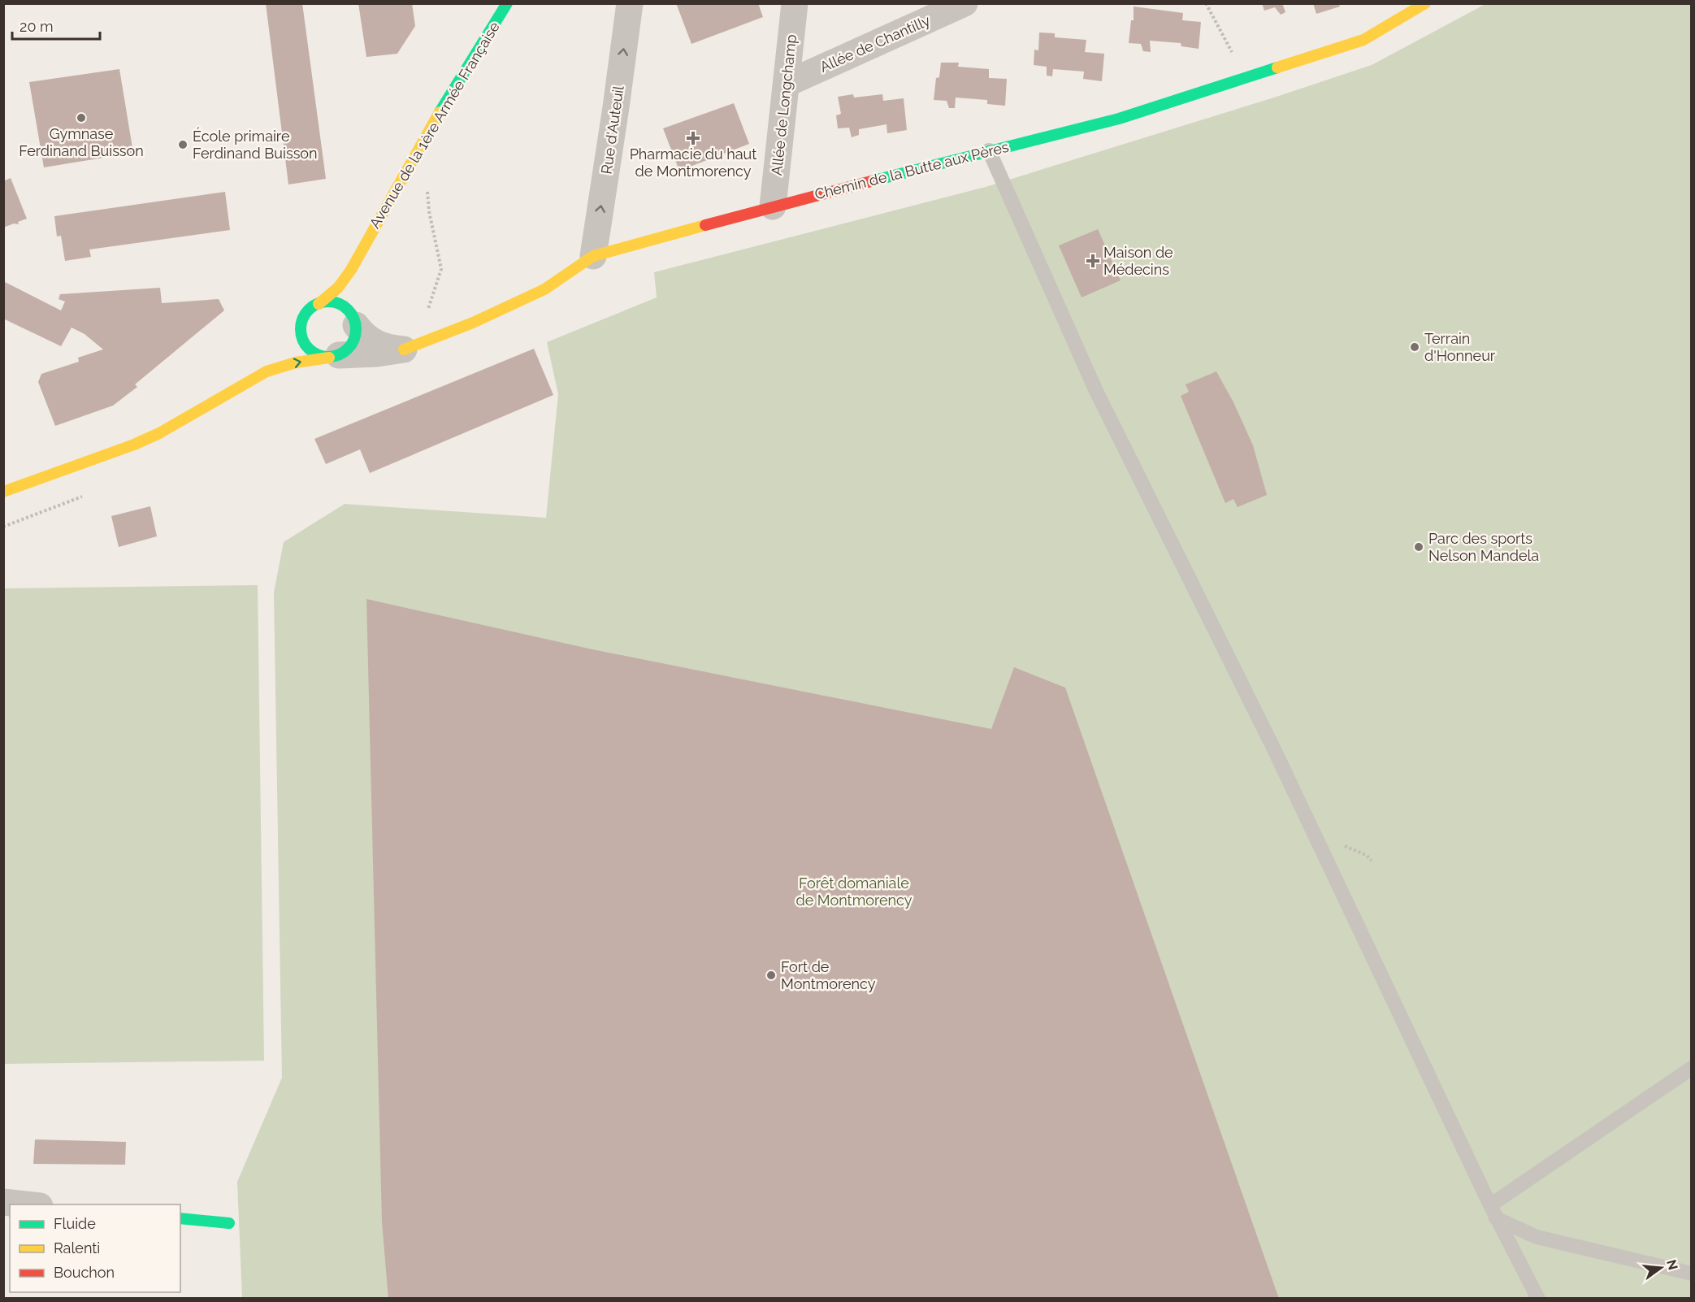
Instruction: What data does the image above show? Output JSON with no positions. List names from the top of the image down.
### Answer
{
  "streets": {
    "street": [
      "Allée de Chantilly",
      "Allée de Longchamp",
      "Avenue de la 1ère Armée Française",
      "Rue d'Auteuil",
      "Chemin de la Butte aux Pères"
    ]
  },
  "crossings": [
    ["Allée de Chantilly", "Allée de Longchamp"],
    ["Allée de Longchamp", "Chemin de la Butte aux Pères"],
    ["Rue d'Auteuil", "Chemin de la Butte aux Pères"]
  ],
  "one_way": ["Rue d'Auteuil"],
  "parks": ["Forêt domaniale de Montmorency"],
  "places": {
    "other": [
      "Gymnase Ferdinand Buisson",
      "École primaire Ferdinand Buisson",
      "Terrain d'Honneur",
      "Parc des sports Nelson Mandela",
      "Fort de Montmorency"
    ],
    "health": ["Pharmacie du haut de Montmorency", "Maison de Médecins"]
  },
  "legend": ["Fluide", "Ralenti", "Bouchon"],
  "scale_bar": "20 m",
  "north": "right"
}
